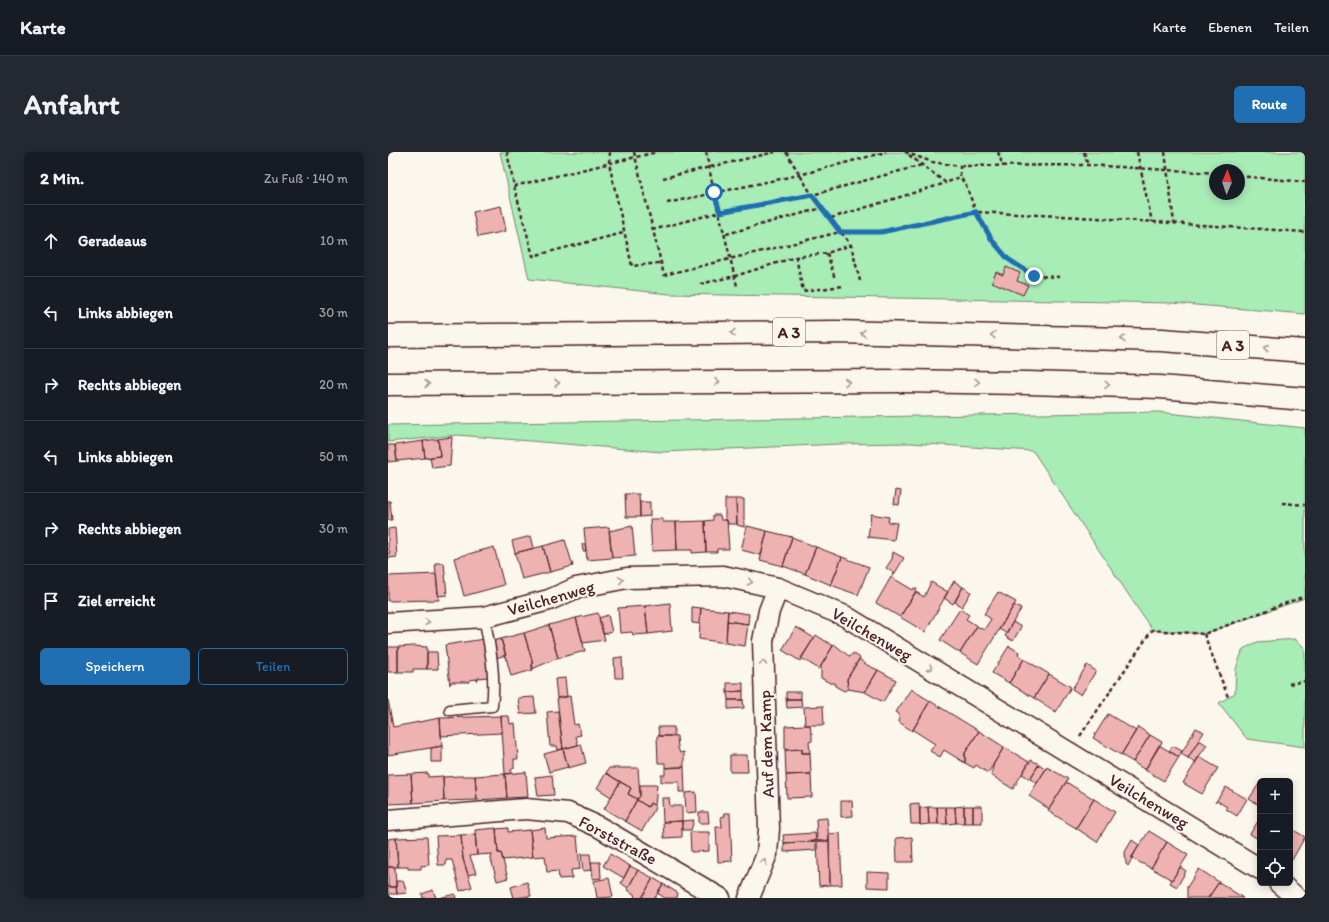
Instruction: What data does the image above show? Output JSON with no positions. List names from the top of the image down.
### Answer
{
  "streets": {
    "highway": ["A 3"],
    "street": ["Veilchenweg", "Auf dem Kamp", "Forststraße"]
  },
  "crossings": [
    ["Veilchenweg", "Auf dem Kamp"]
  ],
  "one_way": ["Veilchenweg", "Auf dem Kamp"],
  "north": "top",
  "page": {
    "header": "Karte",
    "nav": ["Karte", "Ebenen", "Teilen"],
    "buttons": [
      "Route",
      ["Speichern", "Teilen"]
    ],
    "title": "Anfahrt",
    "heading": ["2 Min.", "Zu Fuß · 140 m"],
    "list": [
      ["Geradeaus", "10 m"],
      ["Links abbiegen", "30 m"],
      ["Rechts abbiegen", "20 m"],
      ["Links abbiegen", "50 m"],
      ["Rechts abbiegen", "30 m"],
      "Ziel erreicht"
    ],
    "map_buttons": ["+", "−"]
  }
}
